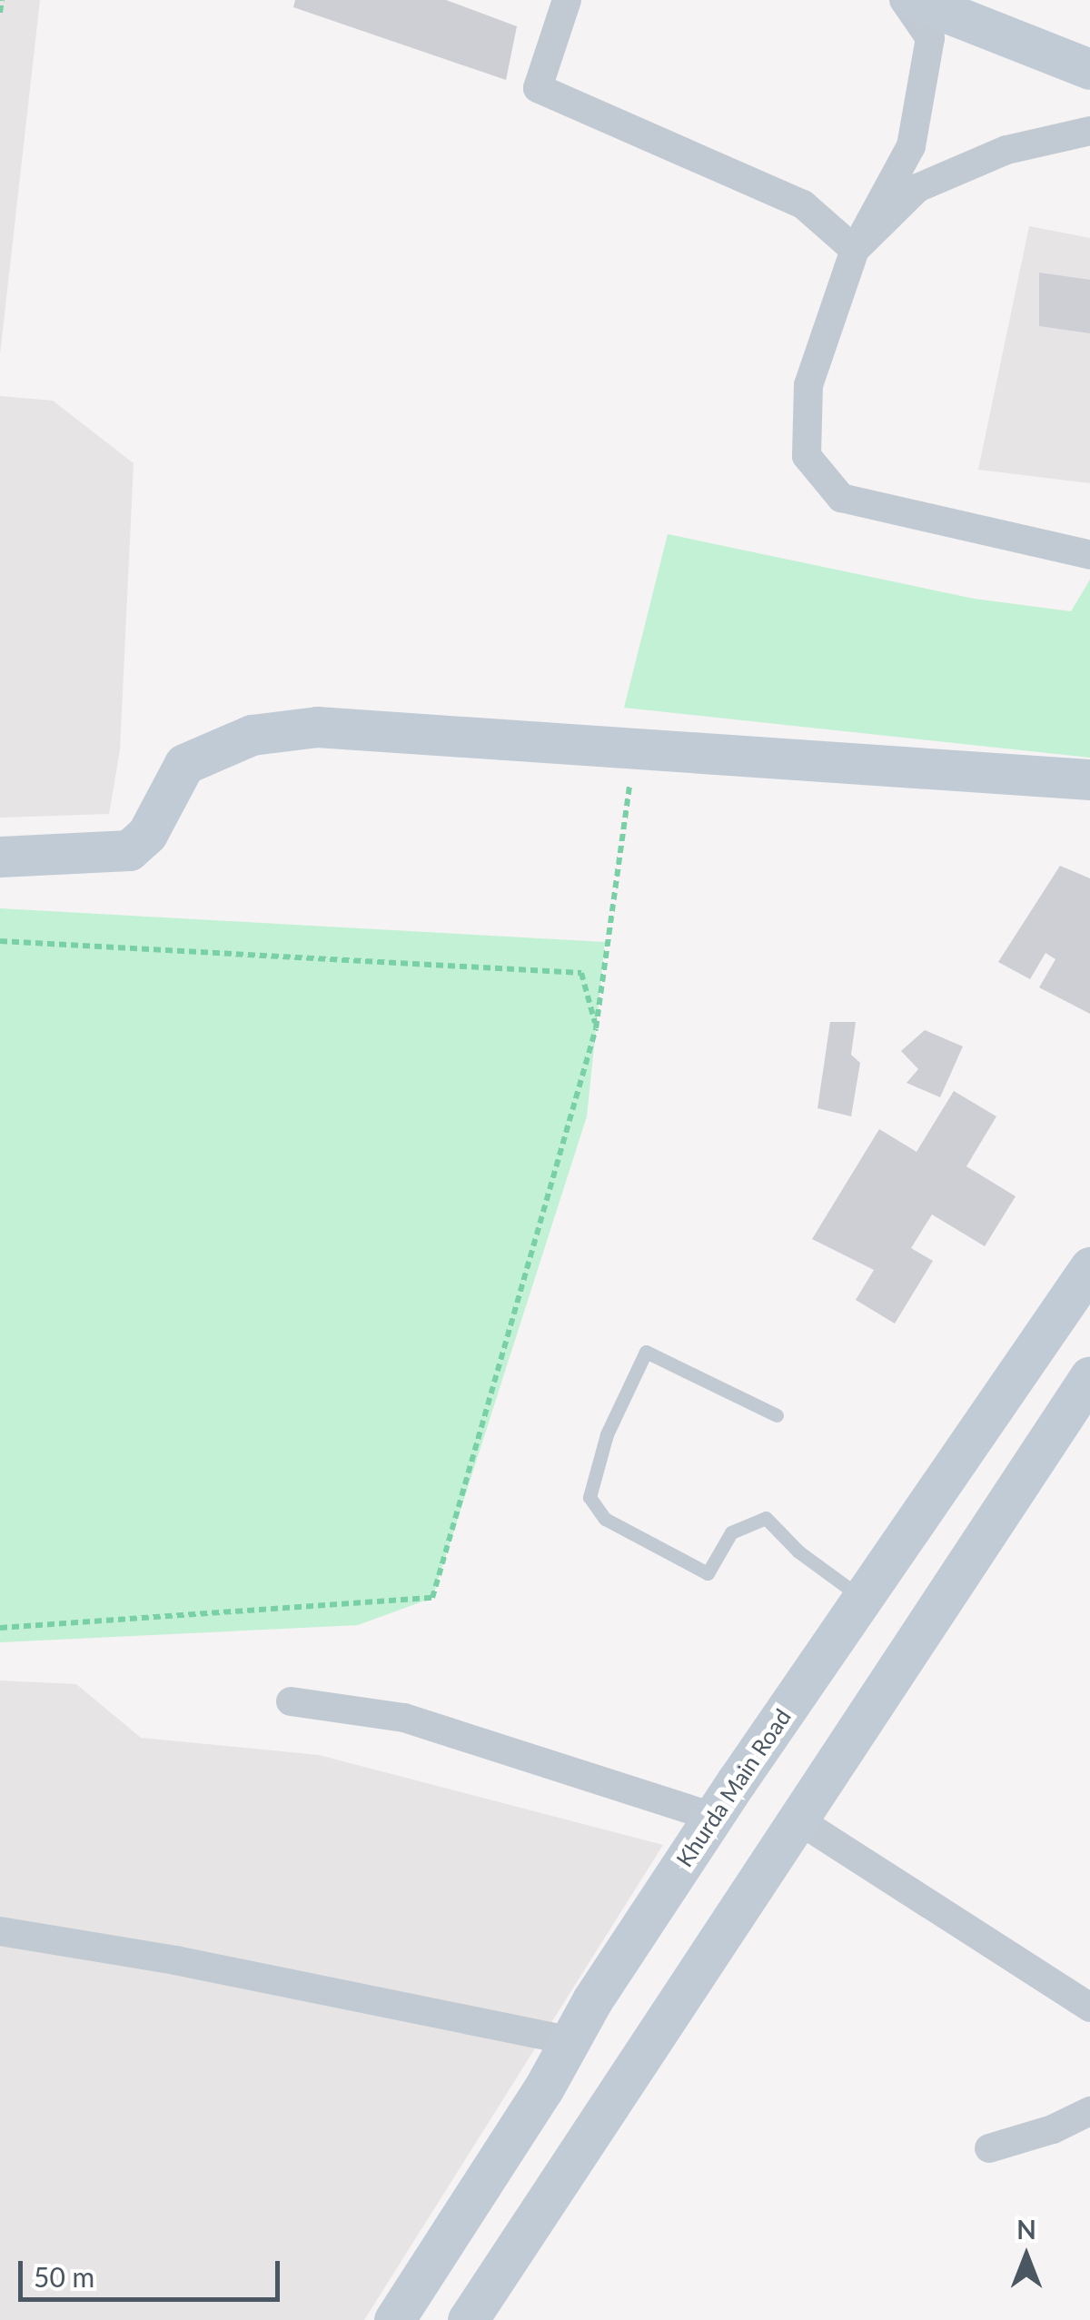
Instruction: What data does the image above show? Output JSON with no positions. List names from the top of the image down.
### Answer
{
  "streets": {
    "main road": ["Khurda Main Road"]
  },
  "scale_bar": "50 m",
  "north": "top"
}
